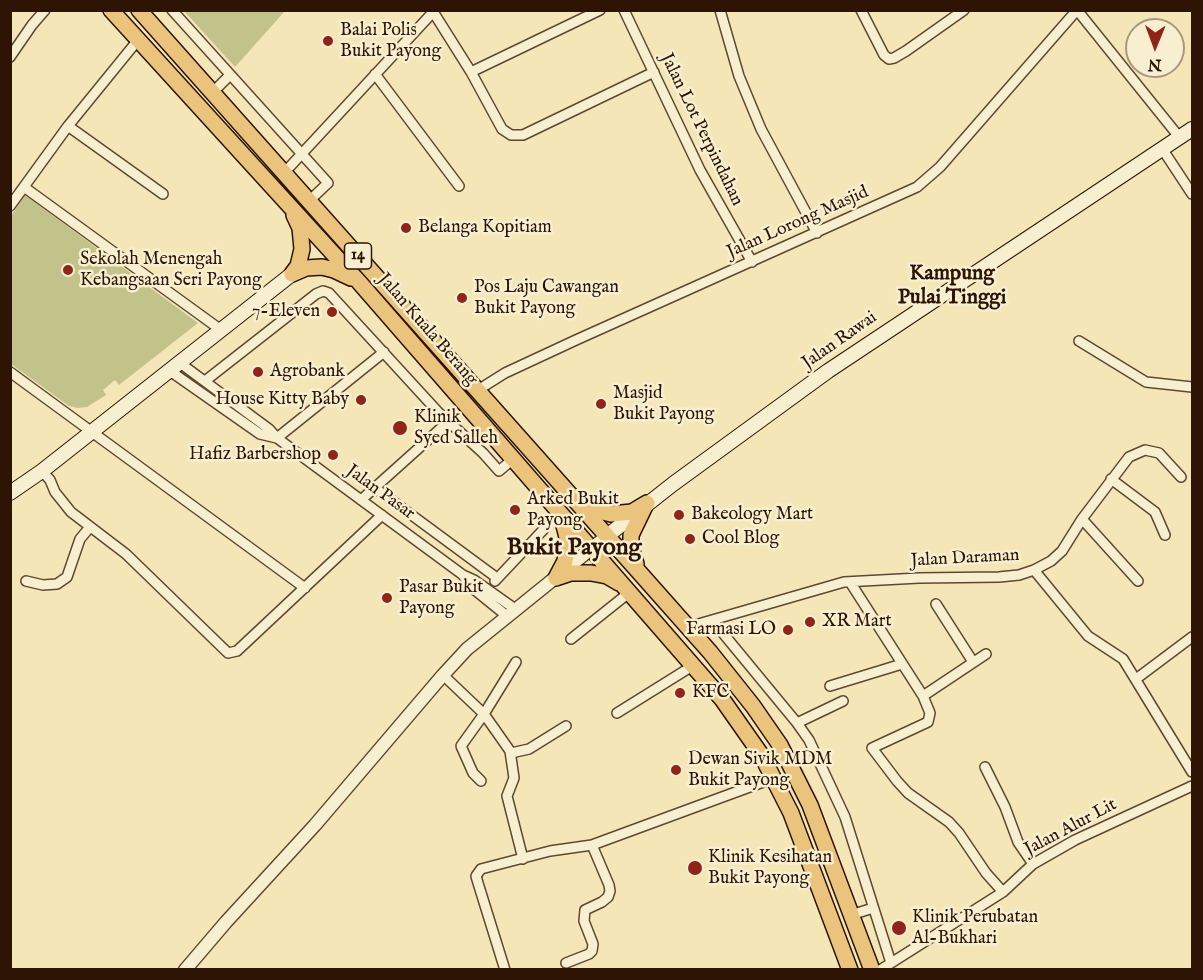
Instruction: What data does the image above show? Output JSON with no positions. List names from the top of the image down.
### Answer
{
  "streets": {
    "highway": ["14", "Jalan Kuala Berang"],
    "main road": ["Jalan Rawai"],
    "street": [
      "Jalan Lot Perpindahan",
      "Jalan Lorong Masjid",
      "Jalan Pasar",
      "Jalan Daraman",
      "Jalan Alur Lit"
    ]
  },
  "crossings": [
    ["Jalan Lot Perpindahan", "Jalan Lorong Masjid"],
    ["Jalan Lorong Masjid", "Jalan Kuala Berang"],
    ["Jalan Kuala Berang", "Jalan Rawai"],
    ["Jalan Kuala Berang", "Jalan Daraman"]
  ],
  "districts": ["Kampung Pulai Tinggi", "Bukit Payong"],
  "places": [
    "Balai Polis Bukit Payong",
    "Belanga Kopitiam",
    "Sekolah Menengah Kebangsaan Seri Payong",
    "Pos Laju Cawangan Bukit Payong",
    "7-Eleven",
    "Agrobank",
    "House Kitty Baby",
    "Masjid Bukit Payong",
    "Klinik Syed Salleh",
    "Hafiz Barbershop",
    "Arked Bukit Payong",
    "Bakeology Mart",
    "Cool Blog",
    "Pasar Bukit Payong",
    "XR Mart",
    "Farmasi LO",
    "KFC",
    "Dewan Sivik MDM Bukit Payong",
    "Klinik Kesihatan Bukit Payong",
    "Klinik Perubatan Al-Bukhari"
  ],
  "north": "bottom"
}
